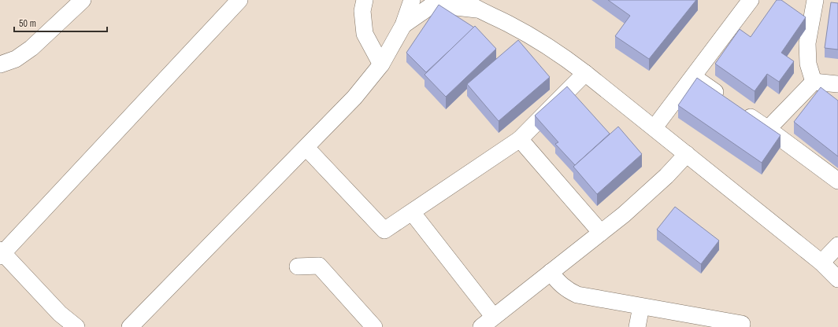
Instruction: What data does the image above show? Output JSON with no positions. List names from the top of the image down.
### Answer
{
  "scale_bar": "50 m"
}
